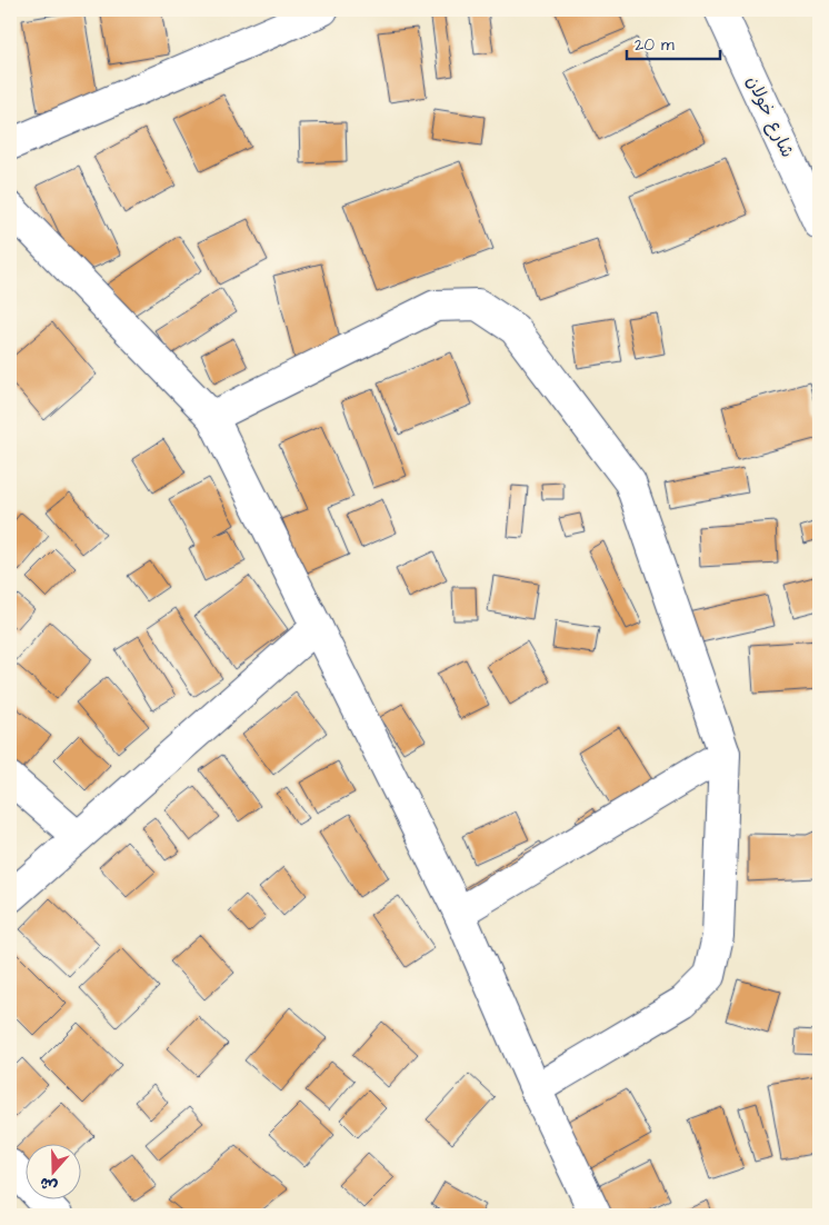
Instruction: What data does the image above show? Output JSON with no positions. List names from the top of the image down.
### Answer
{
  "streets": {
    "street": ["شارع خولان"]
  },
  "scale_bar": "20 m",
  "north": "bottom"
}
